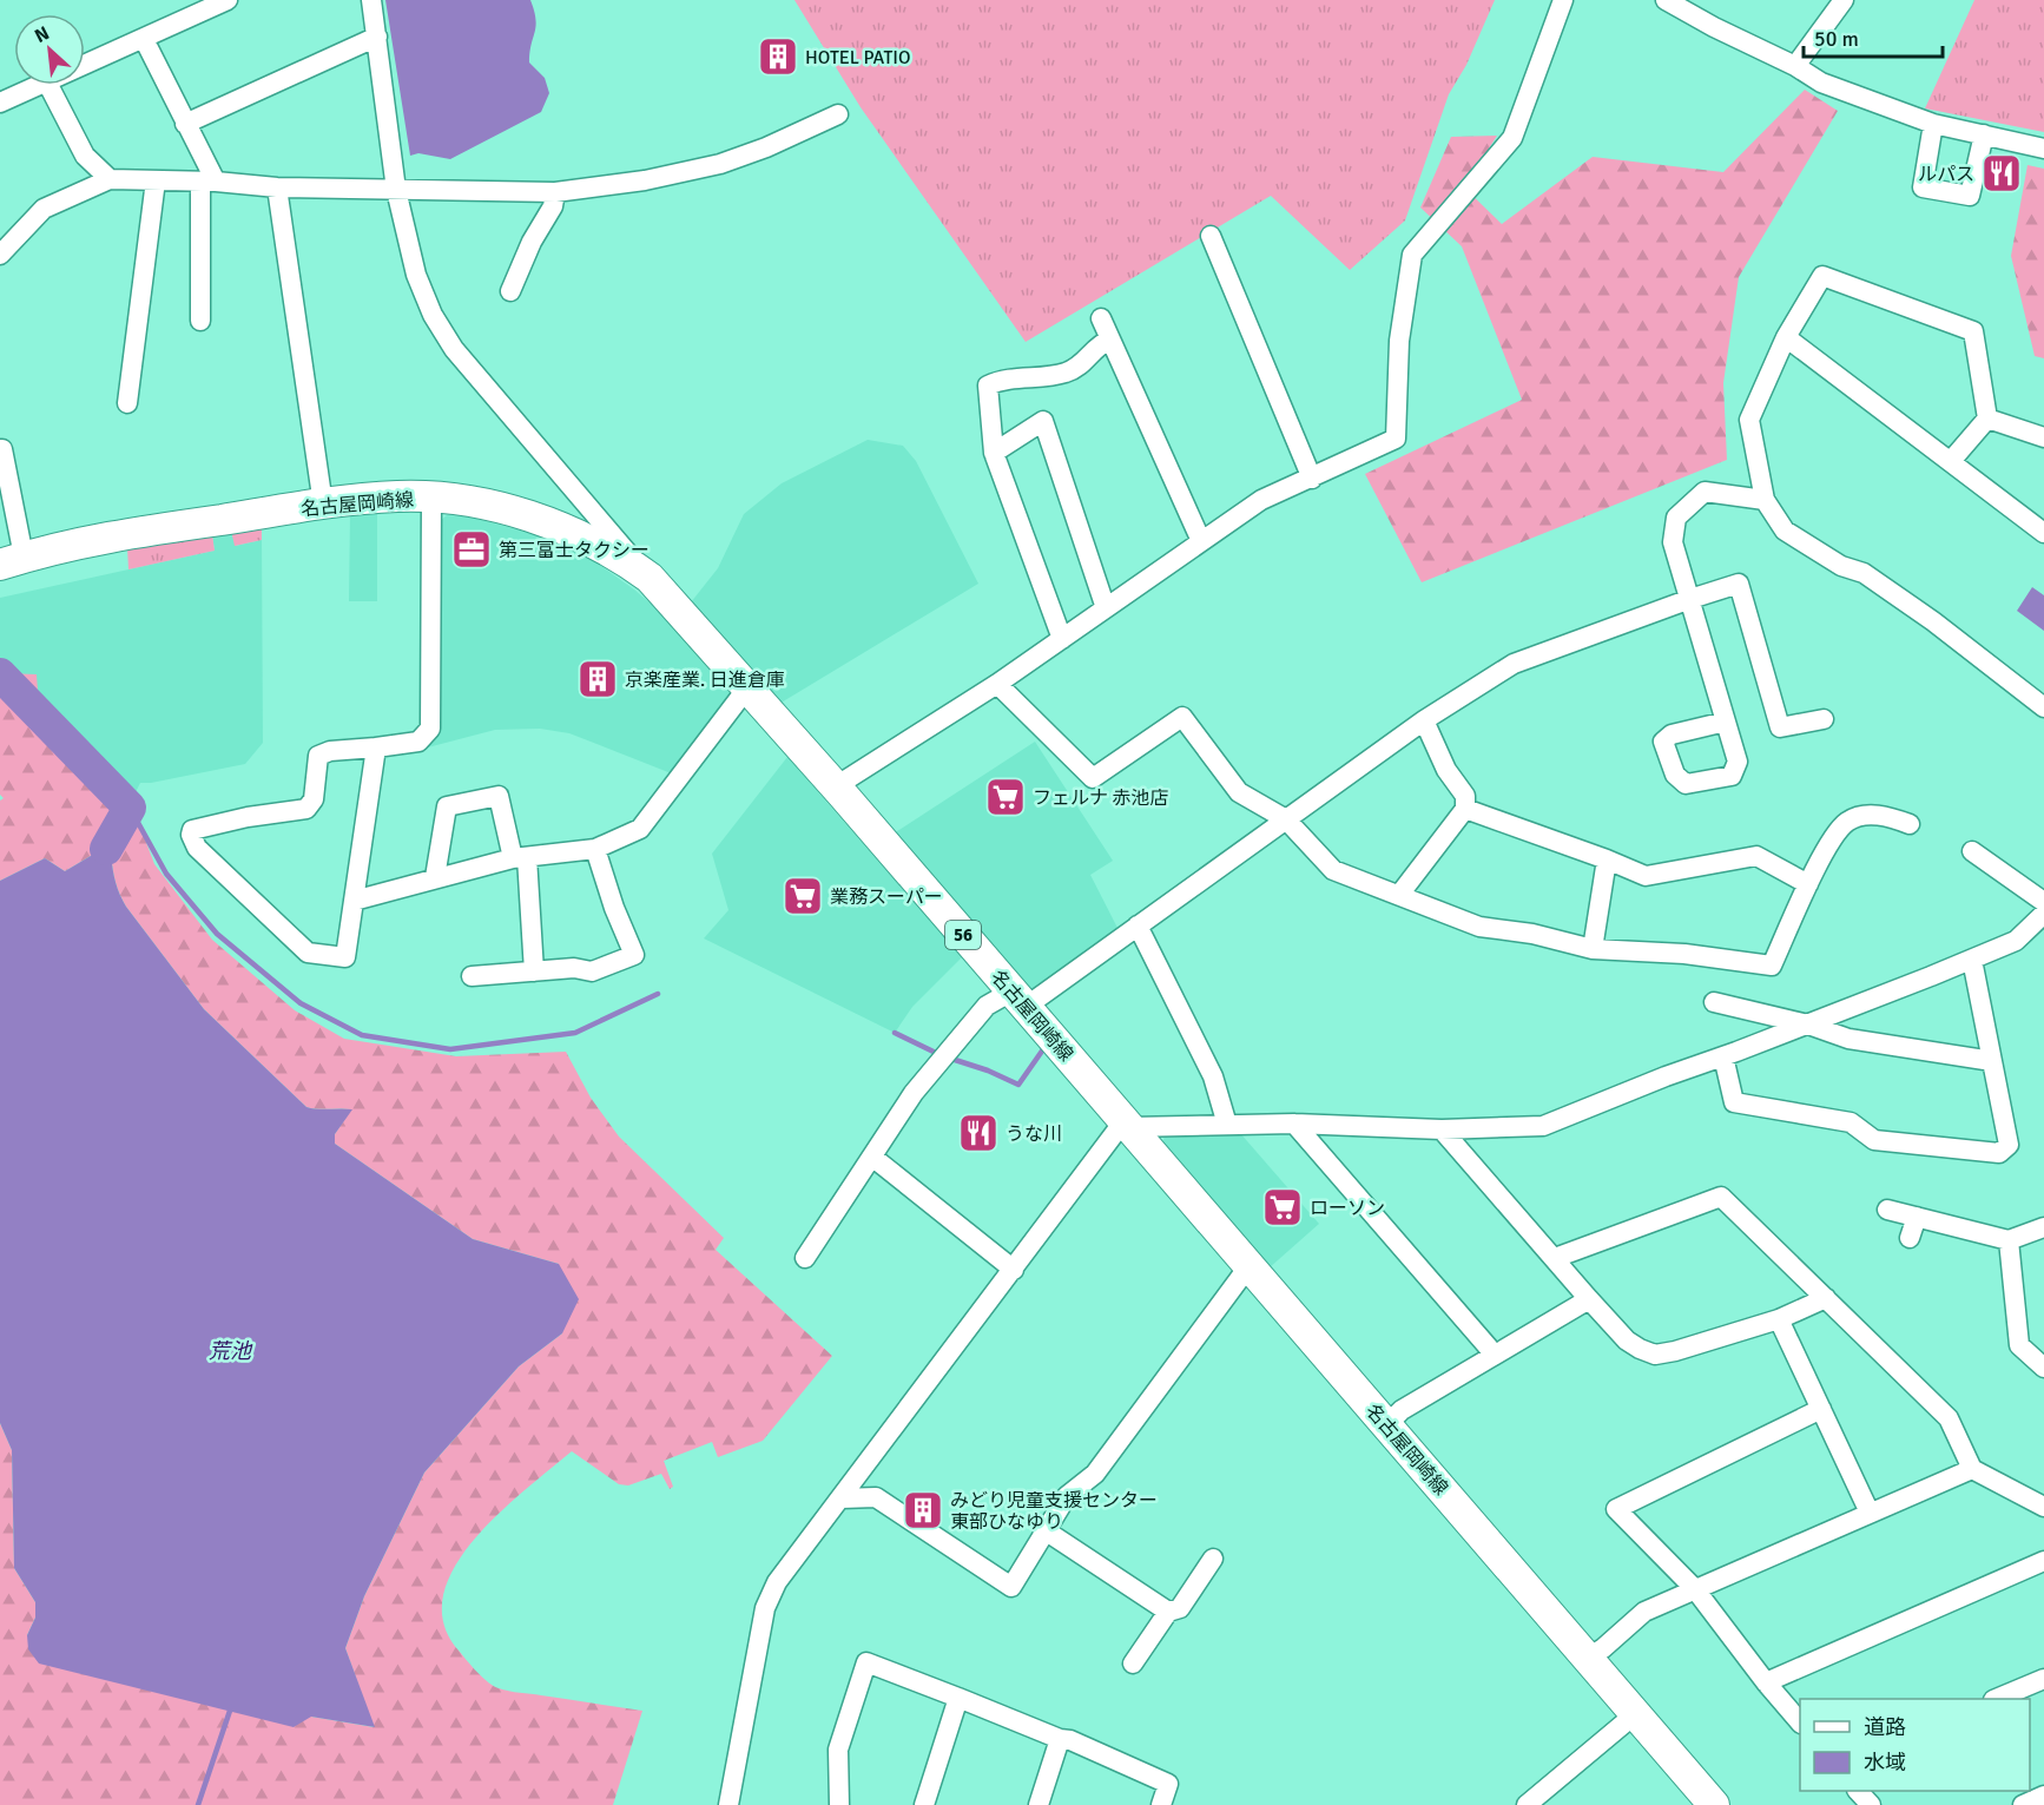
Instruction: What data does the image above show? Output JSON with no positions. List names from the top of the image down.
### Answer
{
  "streets": {
    "main road": ["名古屋岡崎線", "56"]
  },
  "water": ["荒池"],
  "places": {
    "building": ["HOTEL PATIO", "京楽産業. 日進倉庫", "みどり児童支援センター 東部ひなゆり"],
    "restaurant": ["ルパス", "うな川"],
    "office": ["第三富士タクシー"],
    "supermarket": ["フェルナ 赤池店", "業務スーパー", "ローソン"]
  },
  "legend": ["道路", "水域"],
  "scale_bar": "50 m",
  "north": "top left"
}
